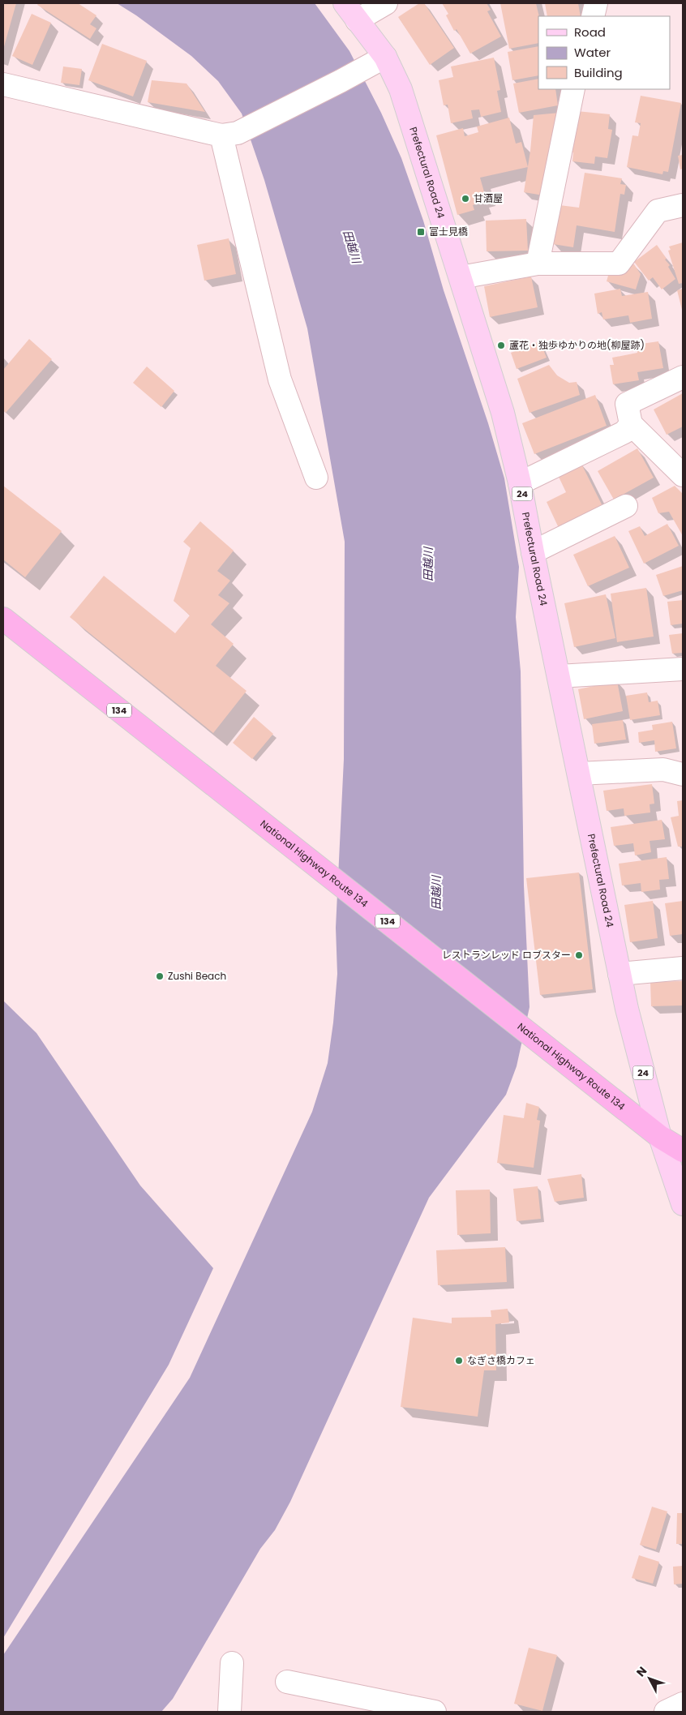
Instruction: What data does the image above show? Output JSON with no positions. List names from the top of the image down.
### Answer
{
  "streets": {
    "highway": ["134", "National Highway Route 134"],
    "main road": ["Prefectural Road 24", "24"]
  },
  "crossings": [
    ["Prefectural Road 24", "National Highway Route 134"]
  ],
  "water": ["田越川"],
  "places": {
    "other": [
      "甘酒屋",
      "蘆花・独歩ゆかりの地(柳屋跡)",
      "レストランレッド ロブスター",
      "Zushi Beach",
      "なぎさ橋カフェ"
    ],
    "transit": ["富士見橋"]
  },
  "legend": ["Road", "Water", "Building"],
  "north": "top left"
}
